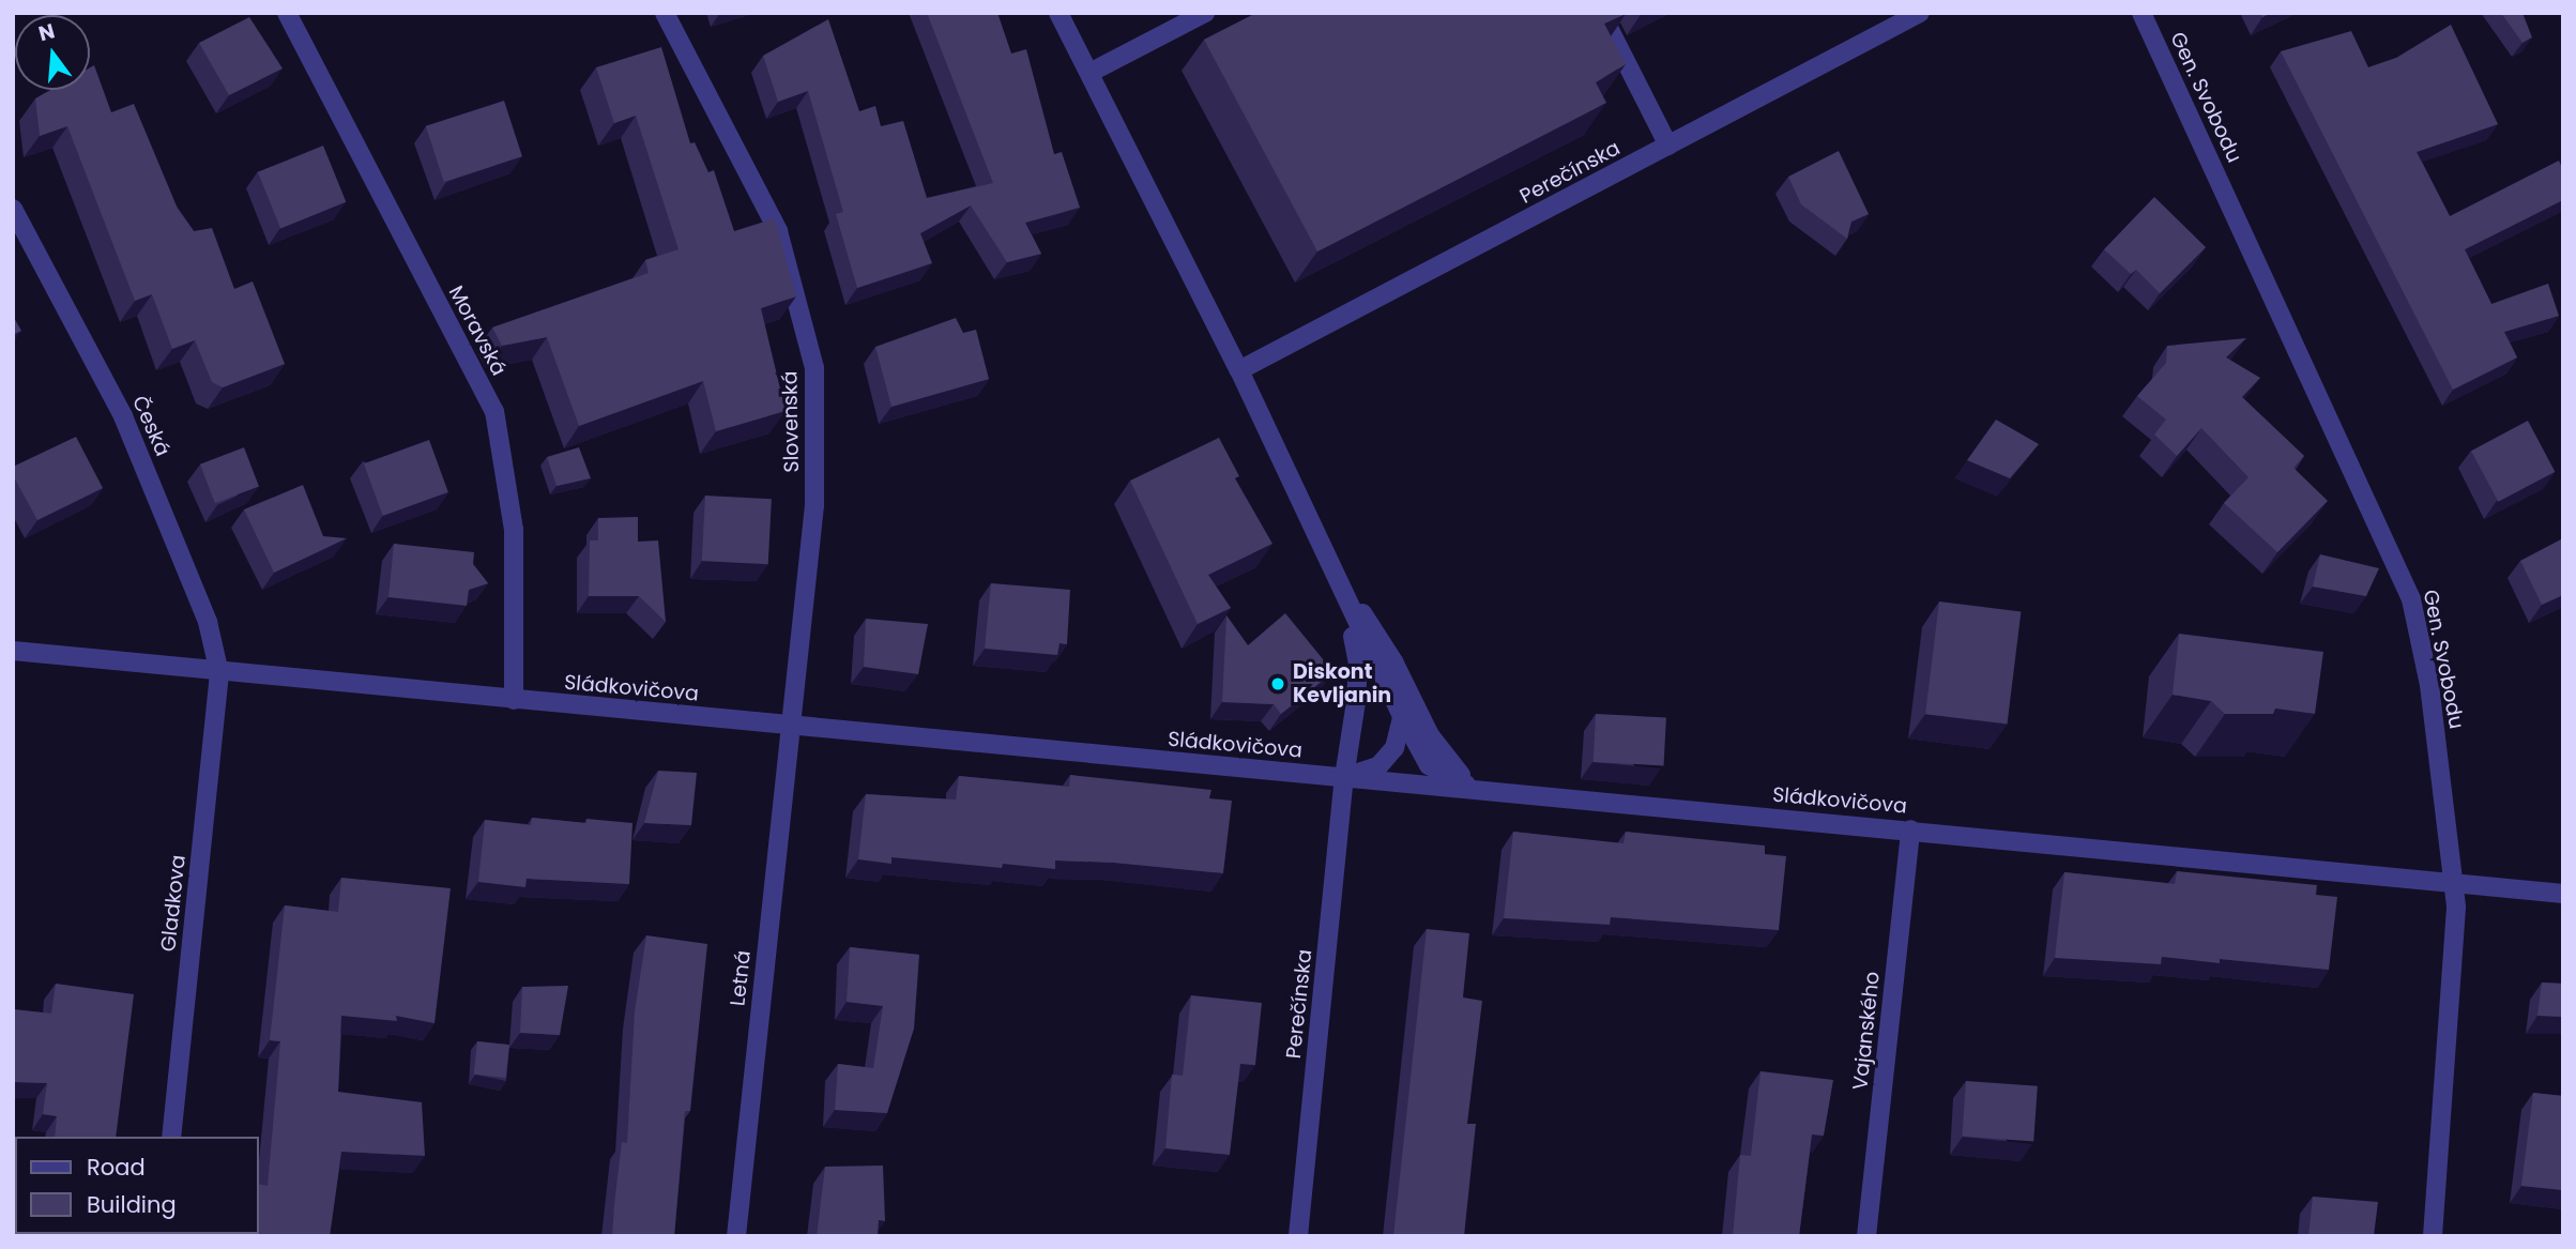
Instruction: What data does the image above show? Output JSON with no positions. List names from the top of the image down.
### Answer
{
  "streets": {
    "street": [
      "Gen. Svobodu",
      "Perečínska",
      "Moravská",
      "Slovenská",
      "Česká",
      "Sládkovičova",
      "Gladkova",
      "Letná",
      "Vajanského"
    ]
  },
  "crossings": [
    ["Gen. Svobodu", "Sládkovičova"],
    ["Perečínska", "Sládkovičova"],
    ["Moravská", "Sládkovičova"],
    ["Slovenská", "Sládkovičova"],
    ["Slovenská", "Letná"],
    ["Česká", "Sládkovičova"],
    ["Česká", "Gladkova"],
    ["Sládkovičova", "Gladkova"],
    ["Sládkovičova", "Letná"],
    ["Sládkovičova", "Vajanského"]
  ],
  "places": ["Diskont Kevljanin"],
  "legend": ["Road", "Building"],
  "north": "top"
}
